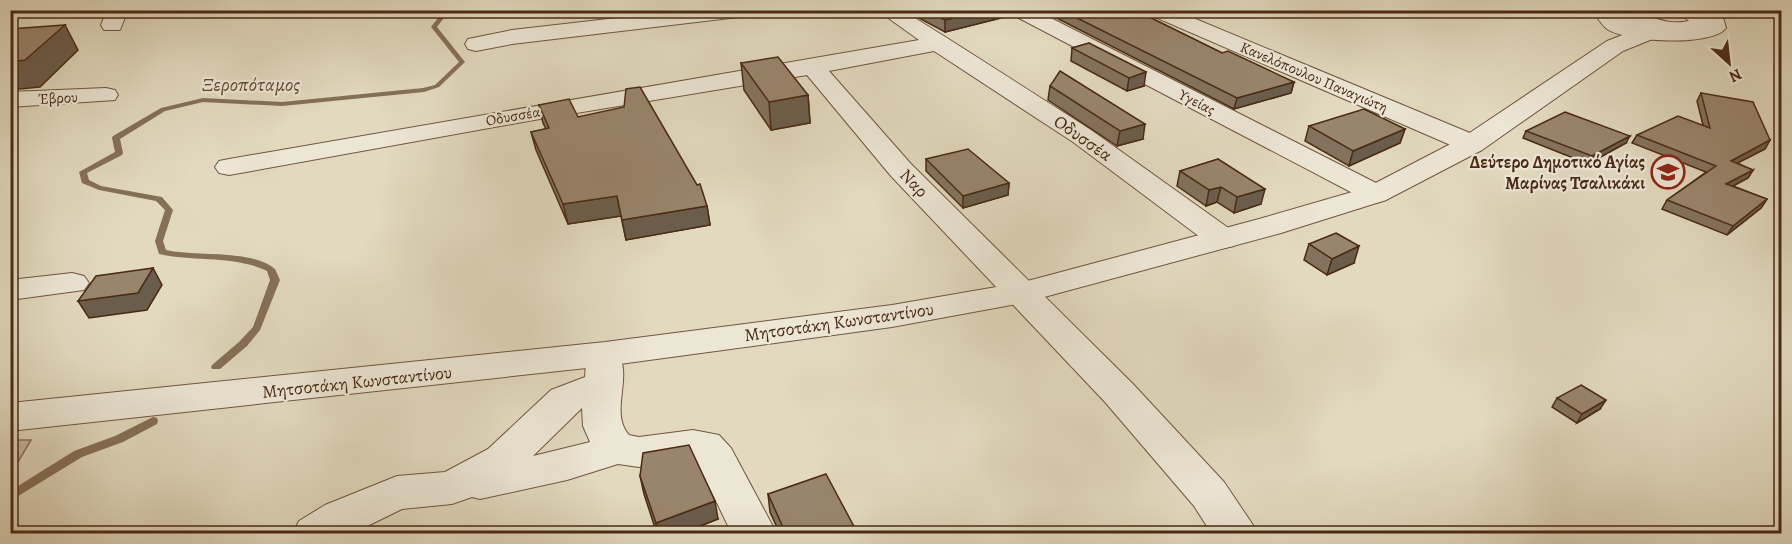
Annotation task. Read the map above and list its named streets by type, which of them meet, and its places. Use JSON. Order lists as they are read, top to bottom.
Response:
{
  "streets": {
    "street": [
      "Κανελόπουλου Παναγιώτη",
      "Έβρου",
      "Υγείας",
      "Οδυσσέα",
      "Ναρ",
      "Μητσοτάκη Κωνσταντίνου"
    ]
  },
  "crossings": [
    ["Κανελόπουλου Παναγιώτη", "Μητσοτάκη Κωνσταντίνου"],
    ["Υγείας", "Μητσοτάκη Κωνσταντίνου"],
    ["Οδυσσέα", "Ναρ"],
    ["Οδυσσέα", "Μητσοτάκη Κωνσταντίνου"],
    ["Ναρ", "Μητσοτάκη Κωνσταντίνου"]
  ],
  "water": ["Ξεροπόταμος"],
  "places": {
    "school or university": ["Δεύτερο Δημοτικό Αγίας Μαρίνας Τσαλικάκι"]
  },
  "north": "bottom right"
}
